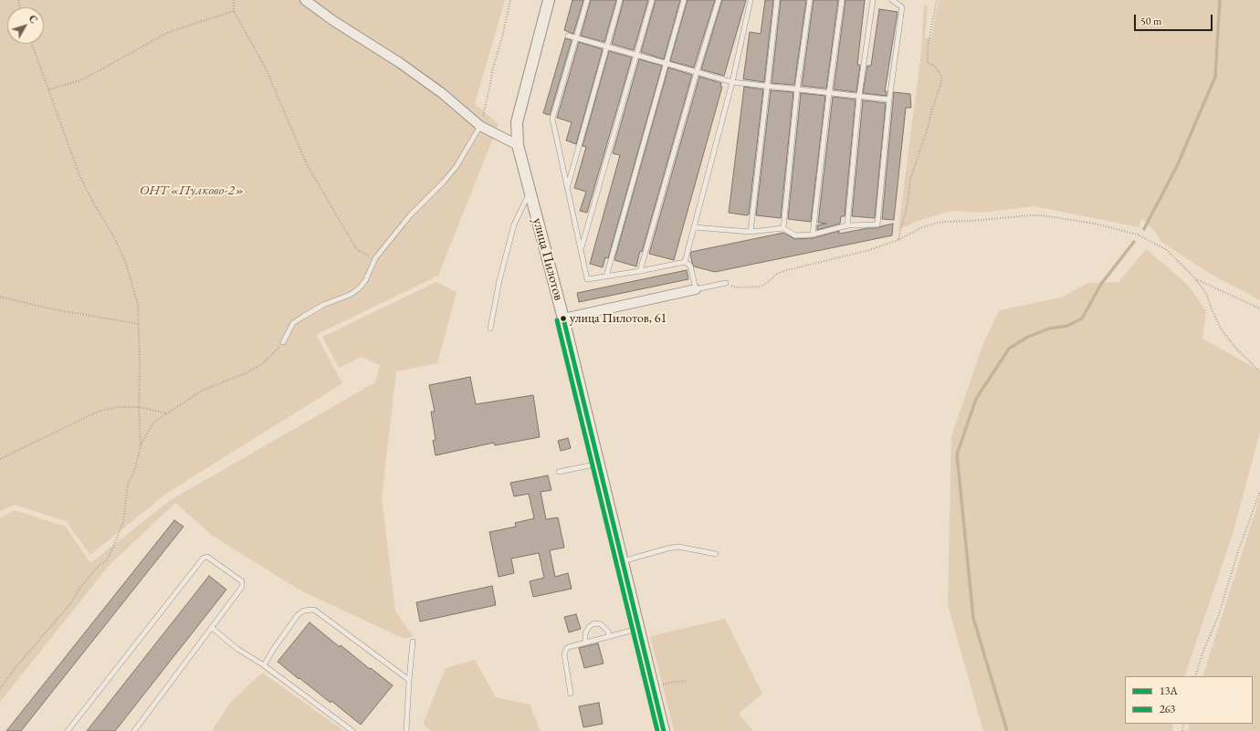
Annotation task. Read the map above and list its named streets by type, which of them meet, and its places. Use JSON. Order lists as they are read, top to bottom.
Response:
{
  "streets": {
    "street": ["улица Пилотов"]
  },
  "parks": ["ОНТ «Пулково-2»"],
  "places": ["улица Пилотов, 61"],
  "lines": ["transit line 13А", "transit line 263"],
  "legend": ["13А", "263"],
  "scale_bar": "50 m",
  "north": "top right"
}
